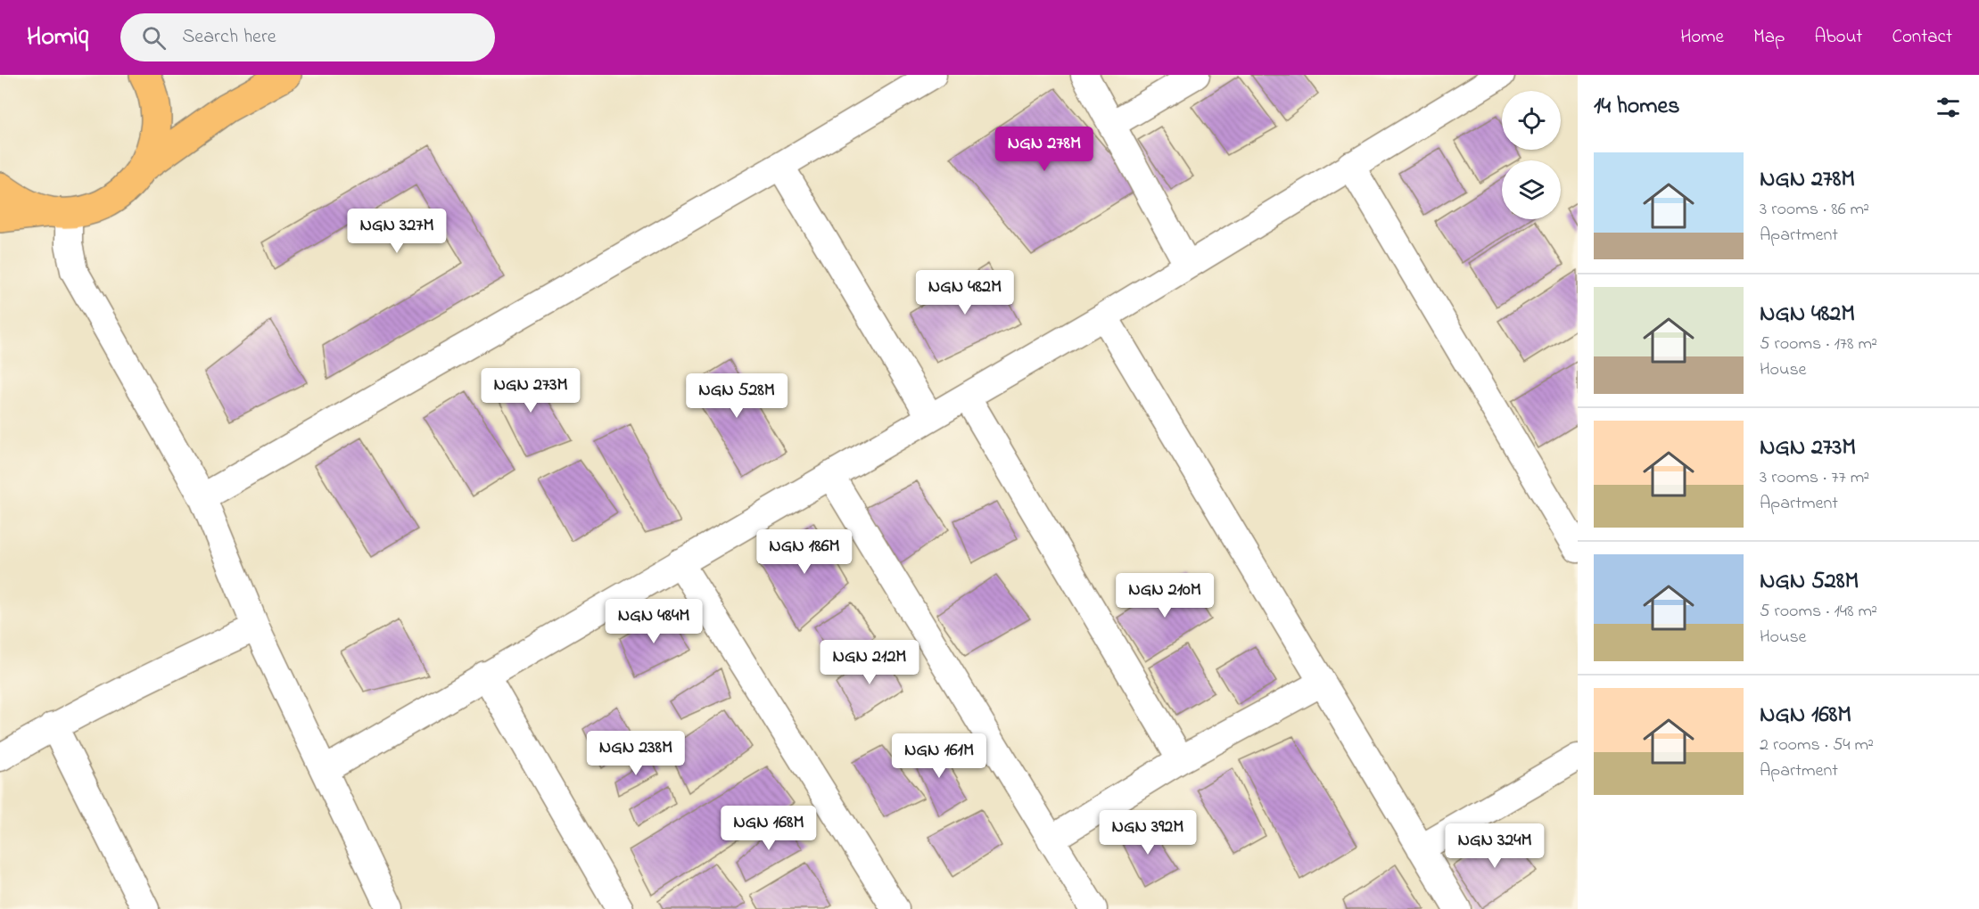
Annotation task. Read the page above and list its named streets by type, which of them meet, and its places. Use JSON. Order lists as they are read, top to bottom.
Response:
{
  "page": {
    "header": "Homiq",
    "search": "Search here",
    "nav": [
      "Home",
      "Map",
      "About",
      "Contact"
    ],
    "heading": "14 homes",
    "price": [
      "NGN 278M",
      "NGN 327M",
      "NGN 482M",
      "NGN 273M",
      "NGN 528M",
      "NGN 186M",
      "NGN 210M",
      "NGN 484M",
      "NGN 212M",
      "NGN 238M",
      "NGN 161M",
      "NGN 168M",
      "NGN 392M",
      "NGN 324M"
    ],
    "list": [
      {
        "name": "NGN 278M",
        "note": "3 rooms · 86 m² · Apartment"
      },
      {
        "name": "NGN 482M",
        "note": "5 rooms · 178 m² · House"
      },
      {
        "name": "NGN 273M",
        "note": "3 rooms · 77 m² · Apartment"
      },
      {
        "name": "NGN 528M",
        "note": "5 rooms · 148 m² · House"
      },
      {
        "name": "NGN 168M",
        "note": "2 rooms · 54 m² · Apartment"
      }
    ]
  }
}
